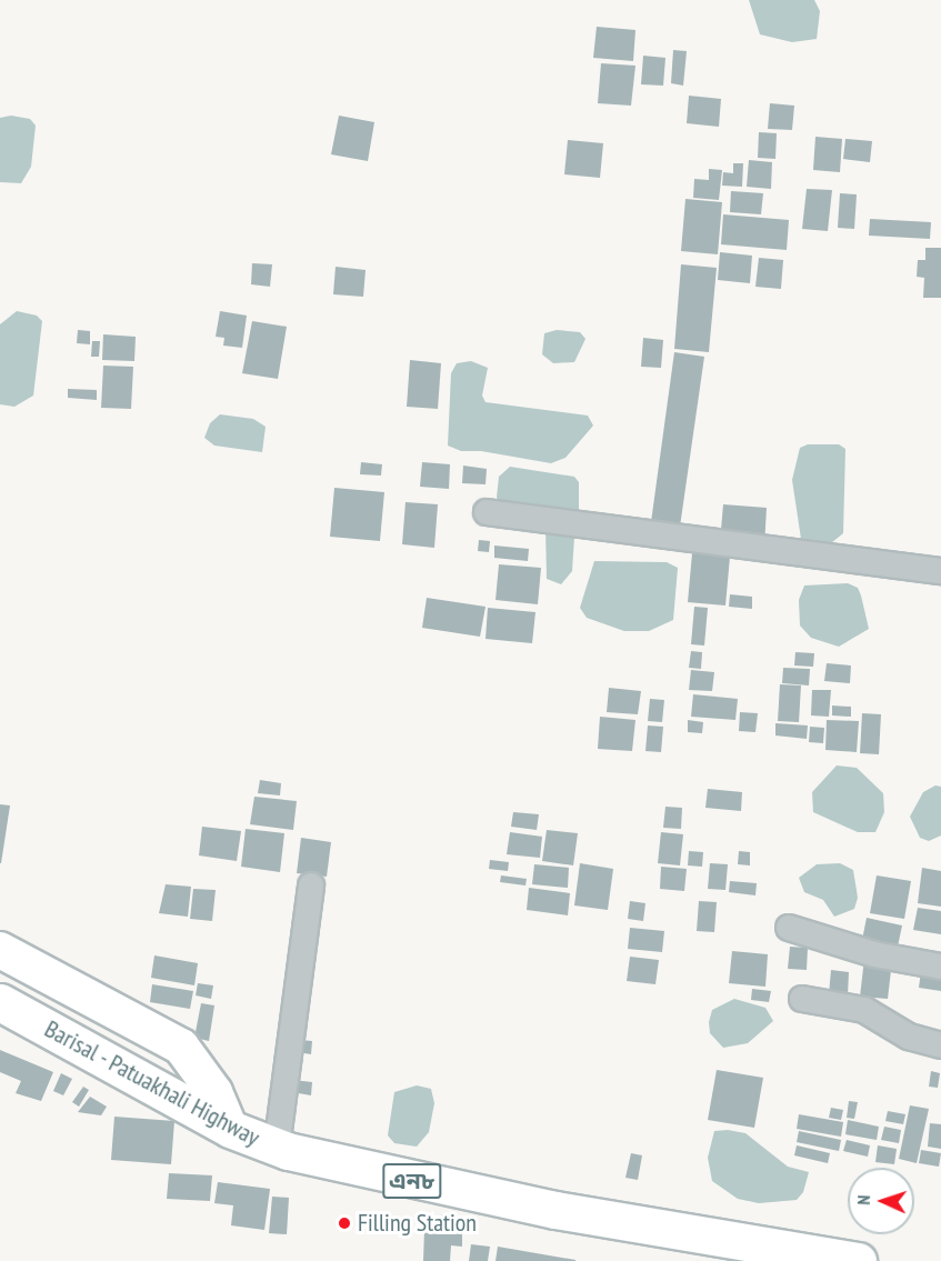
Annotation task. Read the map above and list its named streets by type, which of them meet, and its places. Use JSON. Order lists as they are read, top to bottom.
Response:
{
  "streets": {
    "highway": ["Barisal - Patuakhali Highway", "এন৮"]
  },
  "places": ["Filling Station"],
  "north": "left"
}
